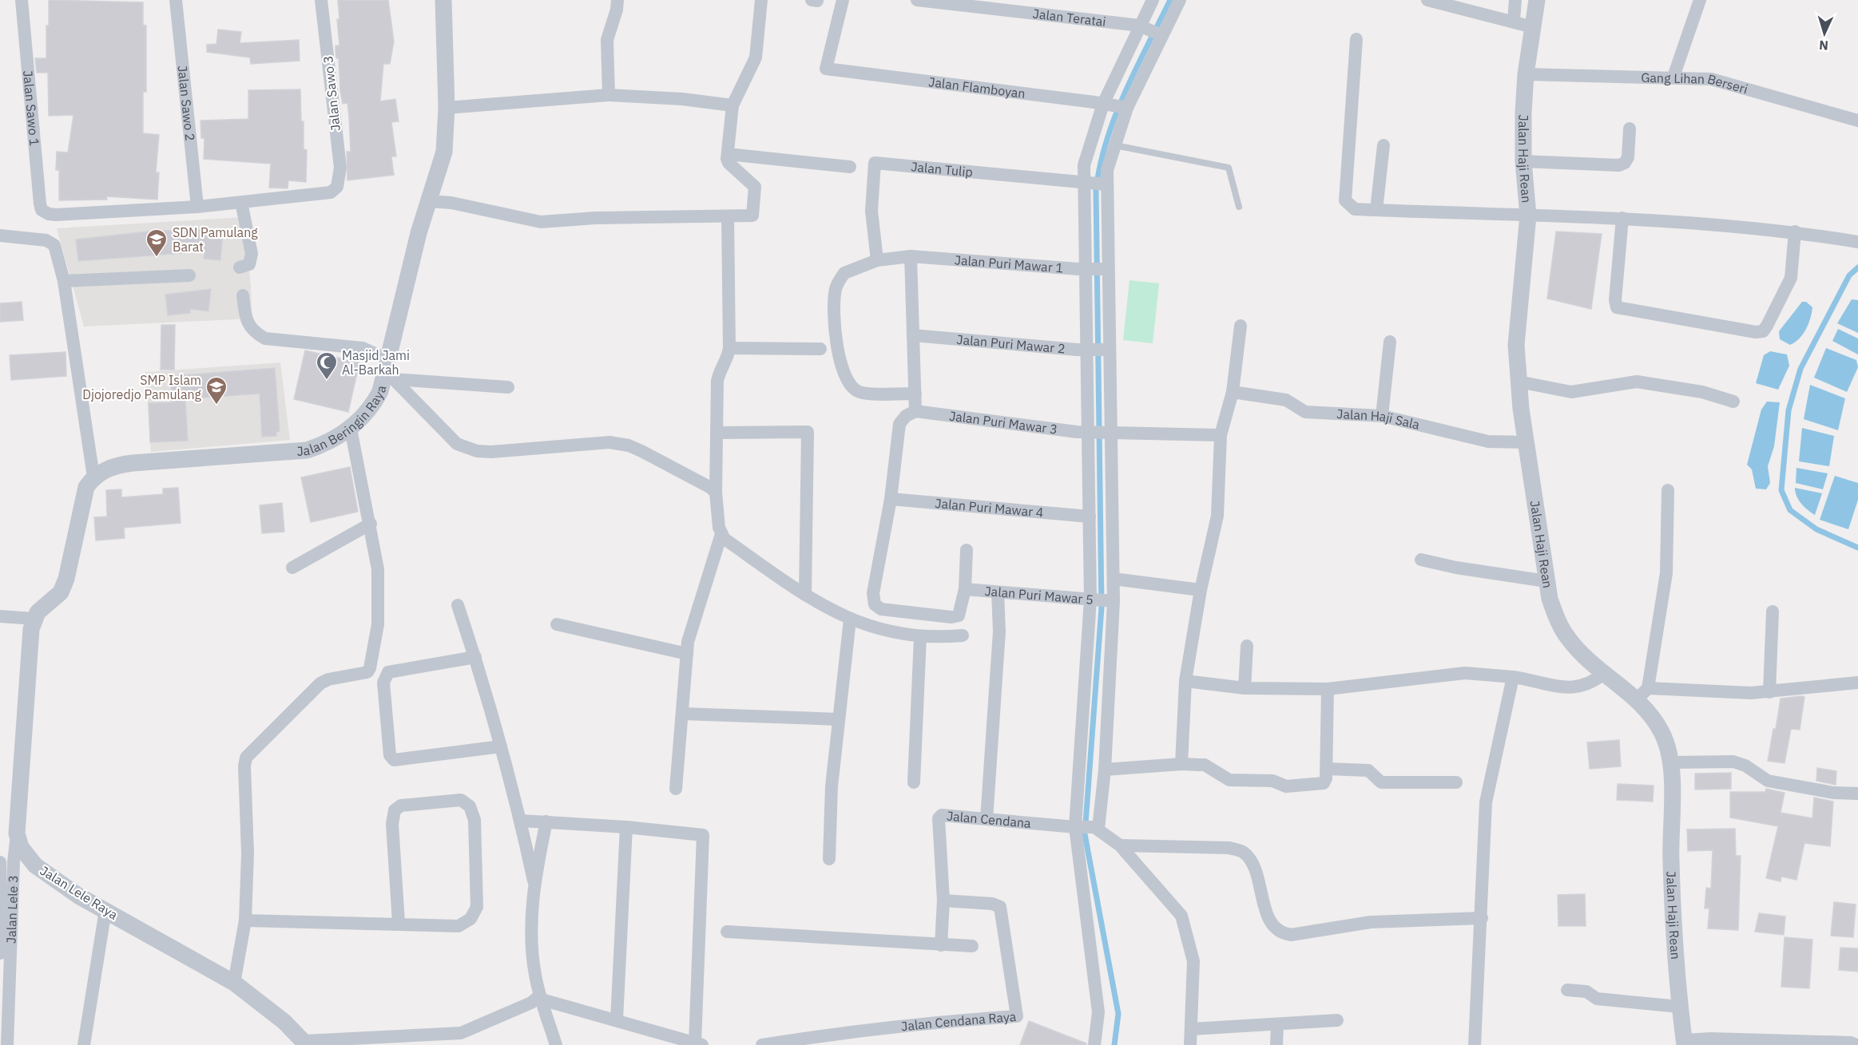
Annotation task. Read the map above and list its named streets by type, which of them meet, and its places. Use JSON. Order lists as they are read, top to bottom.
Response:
{
  "streets": {
    "street": [
      "Jalan Teratai",
      "Gang Lihan Berseri",
      "Jalan Flamboyan",
      "Jalan Sawo 3",
      "Jalan Sawo 2",
      "Jalan Sawo 1",
      "Jalan Haji Rean",
      "Jalan Tulip",
      "Jalan Puri Mawar 1",
      "Jalan Puri Mawar 2",
      "Jalan Beringin Raya",
      "Jalan Haji Sala",
      "Jalan Puri Mawar 3",
      "Jalan Puri Mawar 4",
      "Jalan Puri Mawar 5",
      "Jalan Cendana",
      "Jalan Lele Raya",
      "Jalan Lele 3",
      "Jalan Cendana Raya"
    ]
  },
  "crossings": [
    ["Gang Lihan Berseri", "Jalan Haji Rean"],
    ["Jalan Sawo 2", "Jalan Sawo 1"],
    ["Jalan Haji Rean", "Jalan Haji Sala"],
    ["Jalan Tulip", "Jalan Puri Mawar 1"],
    ["Jalan Cendana", "Jalan Cendana Raya"],
    ["Jalan Lele Raya", "Jalan Lele 3"]
  ],
  "places": {
    "school or university": ["SDN Pamulang Barat", "SMP Islam Djojoredjo Pamulang"],
    "mosque": ["Masjid Jami Al-Barkah"]
  },
  "north": "bottom"
}
